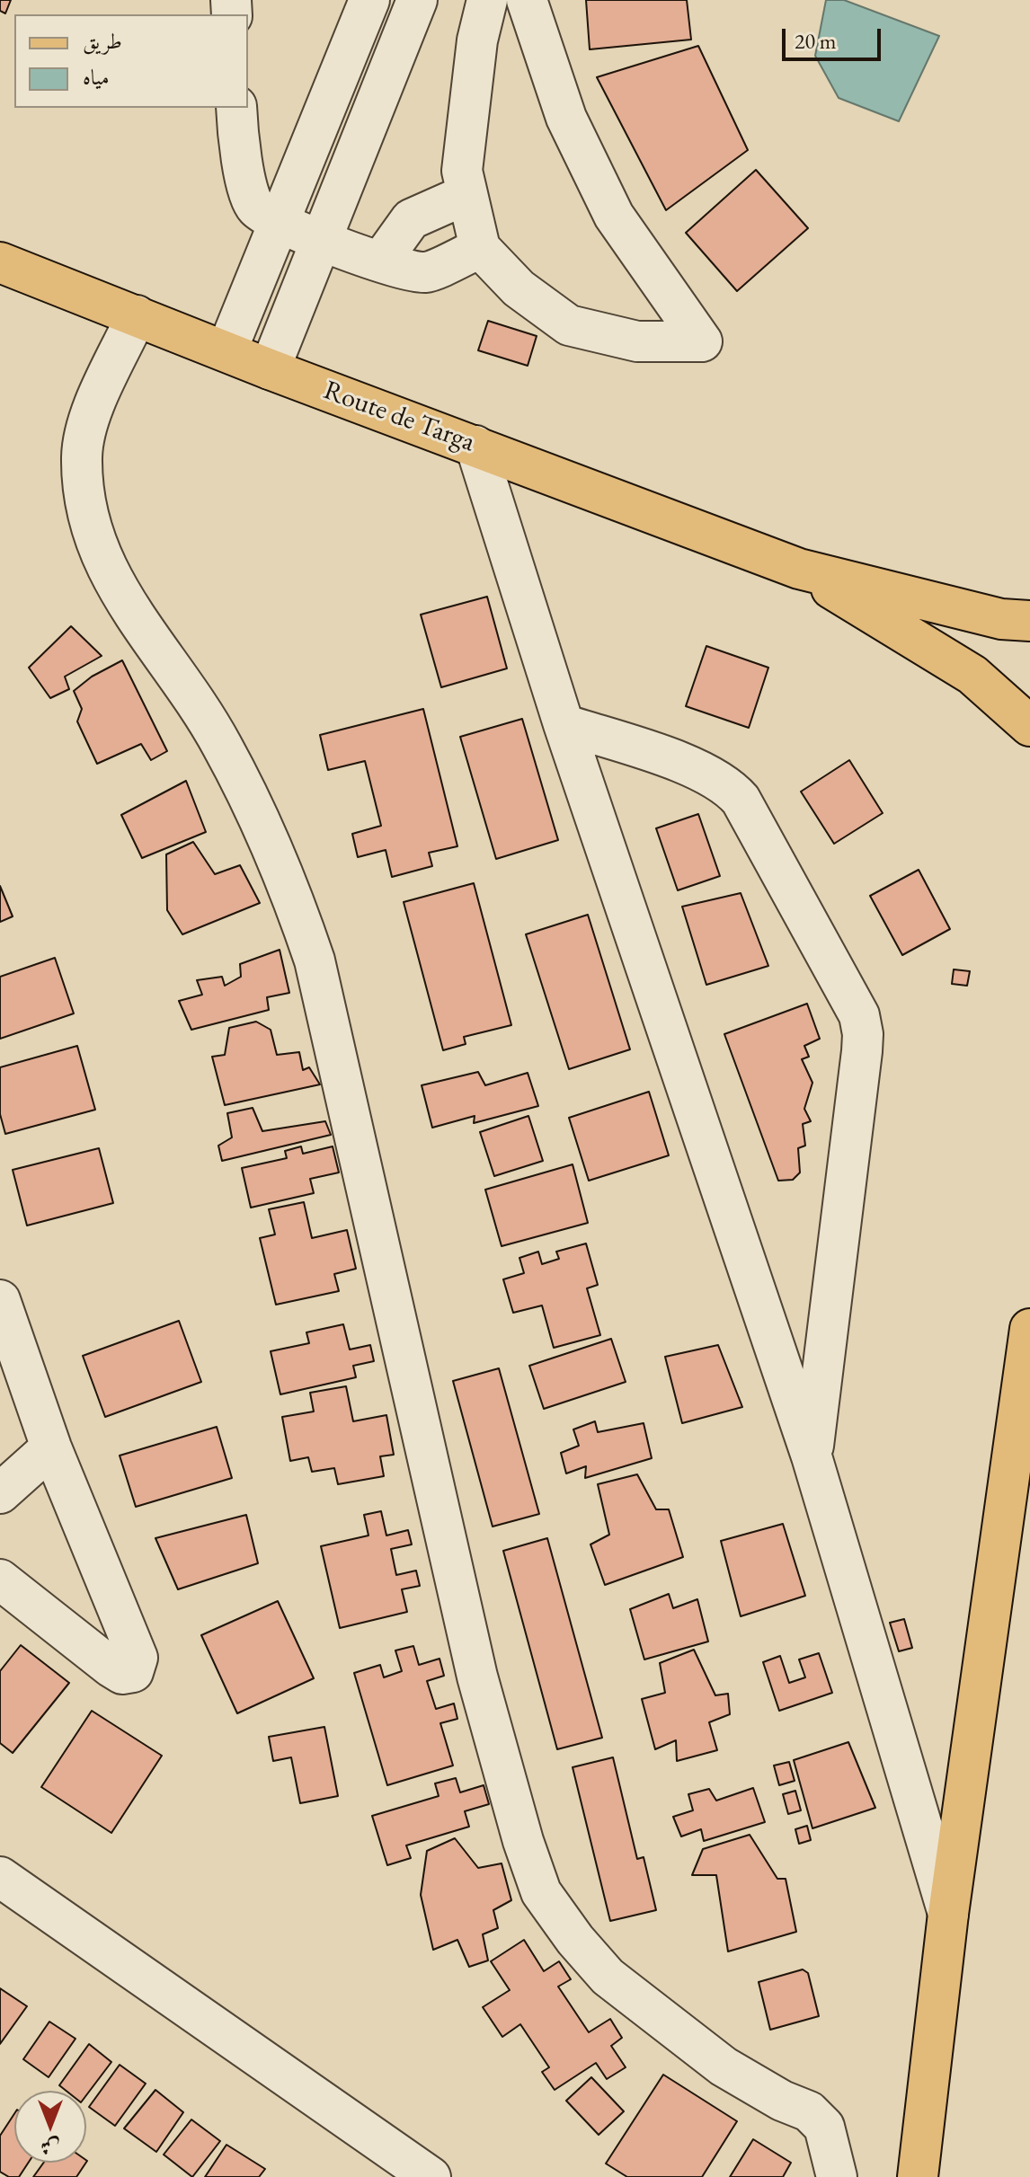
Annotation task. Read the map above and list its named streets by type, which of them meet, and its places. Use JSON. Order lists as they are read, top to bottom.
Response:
{
  "streets": {
    "main road": ["Route de Targa"]
  },
  "legend": ["طريق", "مياه"],
  "scale_bar": "20 m",
  "north": "bottom"
}
